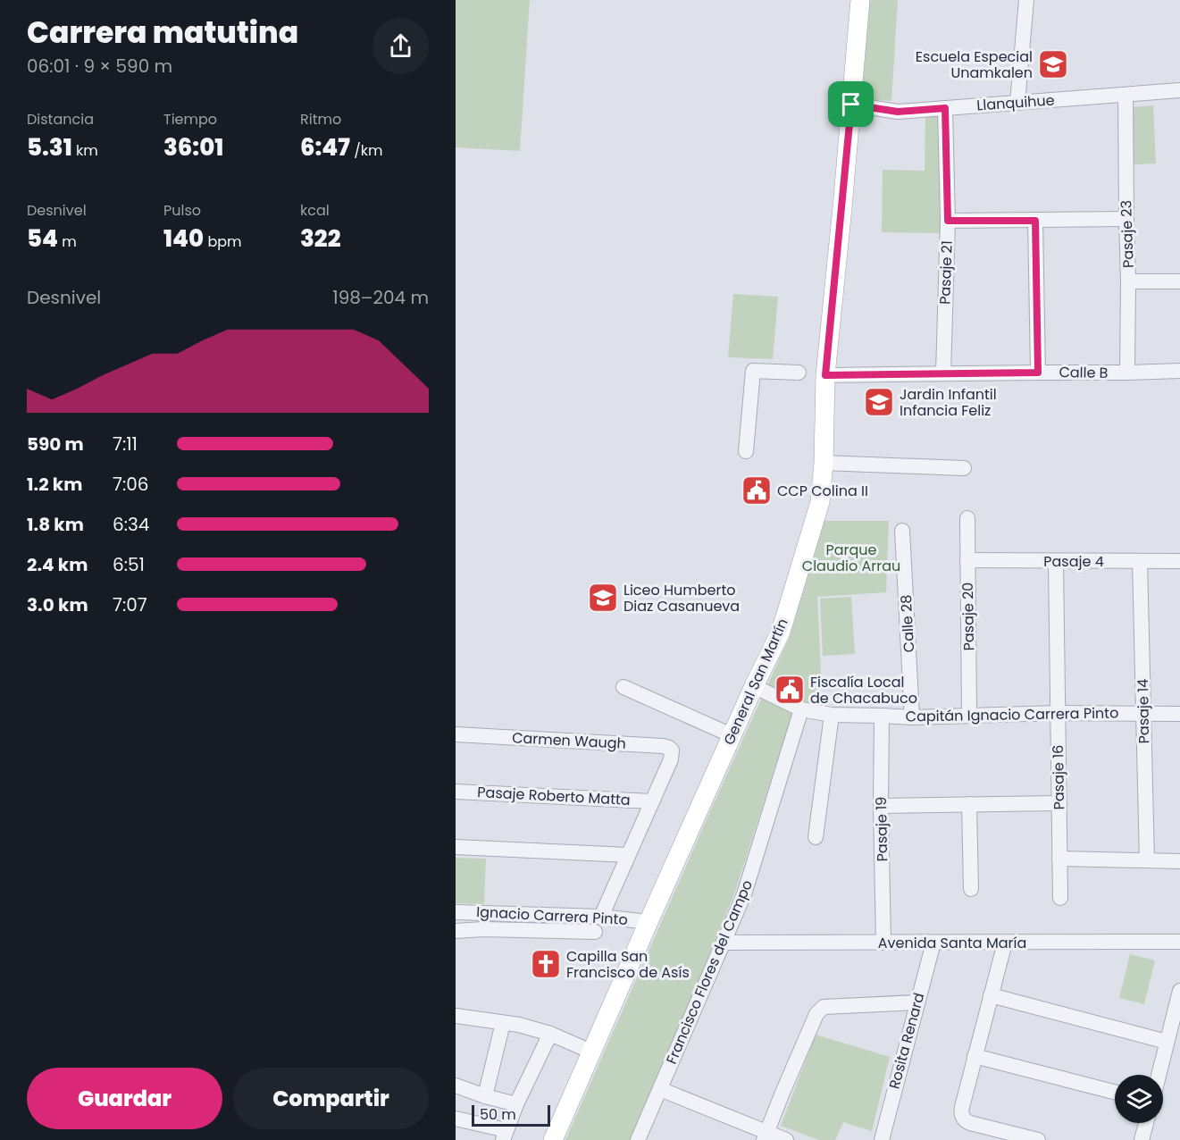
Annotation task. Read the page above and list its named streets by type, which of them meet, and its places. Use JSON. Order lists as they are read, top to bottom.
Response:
{
  "streets": {
    "main road": ["General San Martín"],
    "street": [
      "Llanquihue",
      "Pasaje 23",
      "Pasaje 21",
      "Calle B",
      "Pasaje 4",
      "Pasaje 20",
      "Calle 28",
      "Pasaje 14",
      "Capitán Ignacio Carrera Pinto",
      "Carmen Waugh",
      "Pasaje 16",
      "Pasaje Roberto Matta",
      "Pasaje 19",
      "Ignacio Carrera Pinto",
      "Avenida Santa María",
      "Francisco Flores del Campo",
      "Rosita Renard"
    ]
  },
  "crossings": [
    ["Llanquihue", "Pasaje 23"],
    ["Llanquihue", "Pasaje 21"],
    ["Llanquihue", "General San Martín"],
    ["Pasaje 23", "Calle B"],
    ["Pasaje 21", "Calle B"],
    ["Calle B", "General San Martín"],
    ["Pasaje 4", "Pasaje 20"],
    ["Pasaje 4", "Pasaje 14"],
    ["Pasaje 4", "Pasaje 16"],
    ["Pasaje 20", "Capitán Ignacio Carrera Pinto"],
    ["Calle 28", "Capitán Ignacio Carrera Pinto"],
    ["General San Martín", "Capitán Ignacio Carrera Pinto"],
    ["General San Martín", "Ignacio Carrera Pinto"],
    ["Pasaje 14", "Capitán Ignacio Carrera Pinto"],
    ["Capitán Ignacio Carrera Pinto", "Pasaje 16"],
    ["Capitán Ignacio Carrera Pinto", "Pasaje 19"],
    ["Capitán Ignacio Carrera Pinto", "Francisco Flores del Campo"],
    ["Carmen Waugh", "Pasaje Roberto Matta"],
    ["Pasaje 19", "Avenida Santa María"],
    ["Avenida Santa María", "Francisco Flores del Campo"],
    ["Avenida Santa María", "Rosita Renard"]
  ],
  "parks": ["Parque Claudio Arrau"],
  "places": {
    "school or university": ["Escuela Especial Unamkalen", "Jardin Infantil Infancia Feliz", "Liceo Humberto Diaz Casanueva"],
    "public building": ["CCP Colina II", "Fiscalía Local de Chacabuco"],
    "church": ["Capilla San Francisco de Asís"]
  },
  "scale_bar": "50 m",
  "page": {
    "heading": ["Carrera matutina", "06:01 · 9 × 590 m"],
    "stats": [
      ["Distancia", "5.31 km"],
      ["Tiempo", "36:01"],
      ["Ritmo", "6:47 /km"],
      ["Desnivel", "54 m"],
      ["Pulso", "140 bpm"],
      ["kcal", "322"]
    ],
    "chart": ["Desnivel", "198–204 m"],
    "list": [
      {
        "name": "590 m",
        "note": "7:11"
      },
      {
        "name": "1.2 km",
        "note": "7:06"
      },
      {
        "name": "1.8 km",
        "note": "6:34"
      },
      {
        "name": "2.4 km",
        "note": "6:51"
      },
      {
        "name": "3.0 km",
        "note": "7:07"
      }
    ],
    "buttons": ["Guardar", "Compartir"],
    "scale": "50 m"
  }
}
